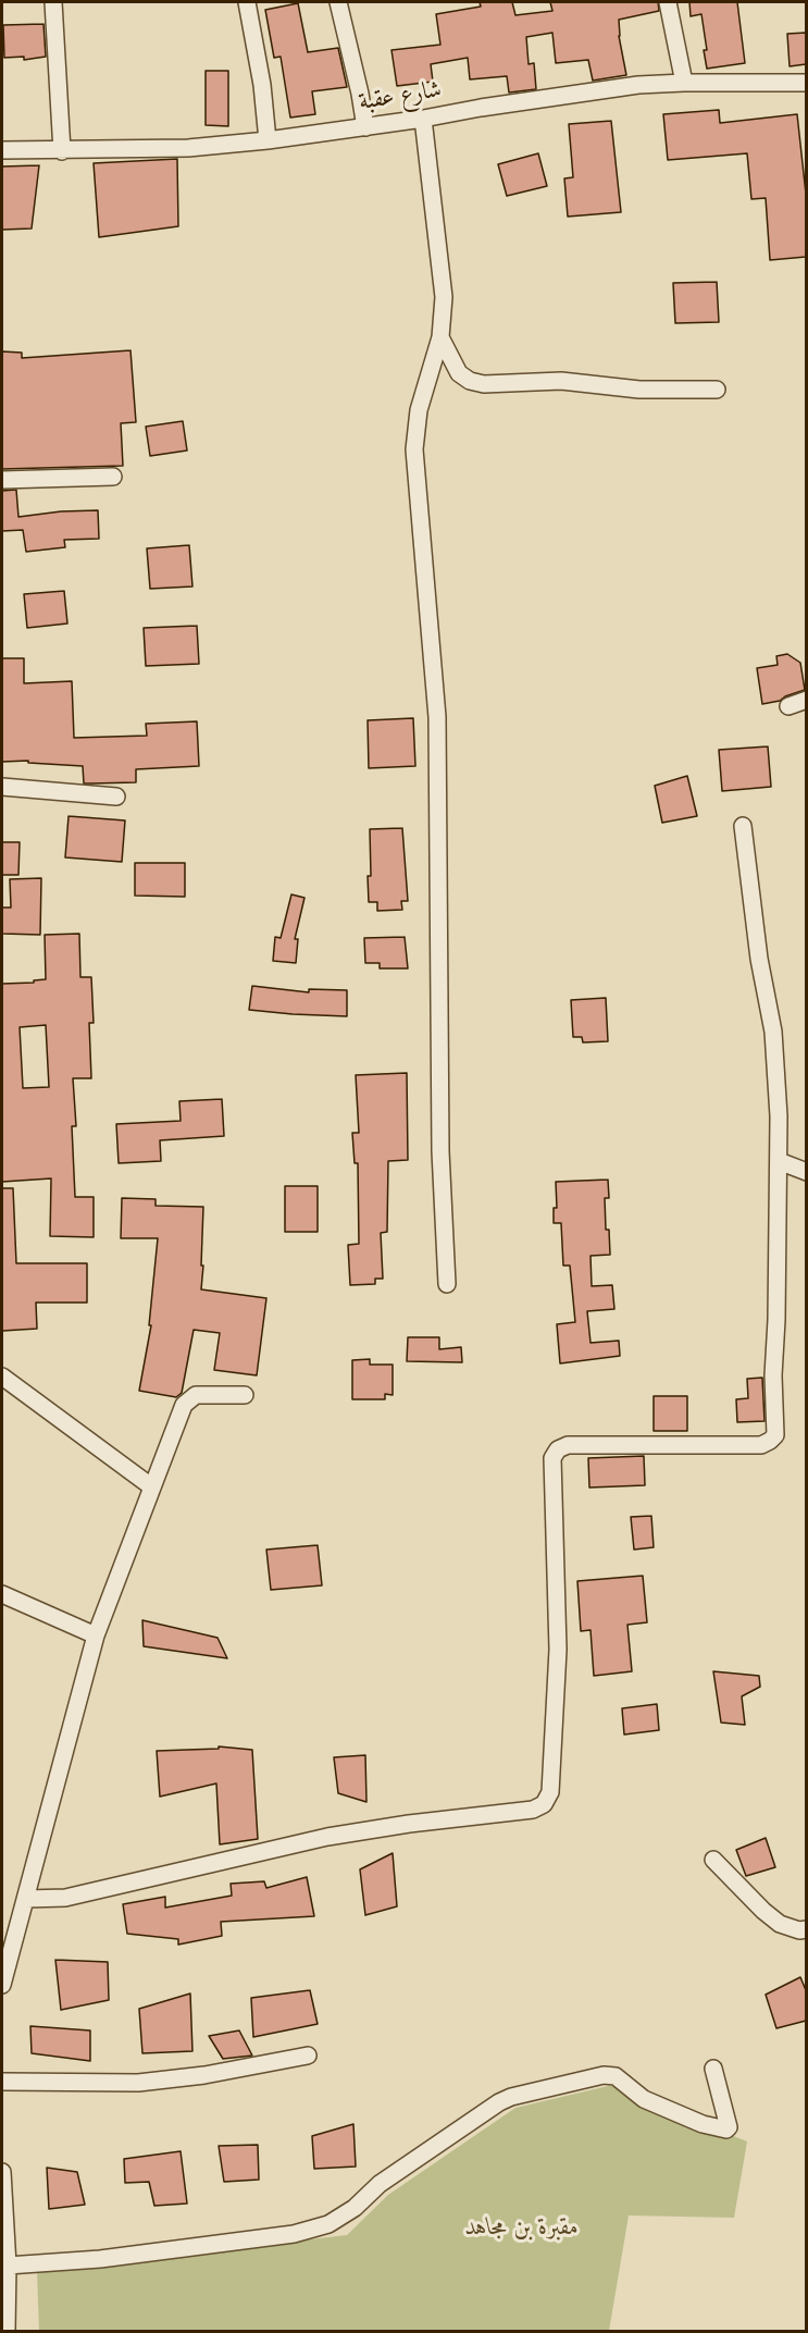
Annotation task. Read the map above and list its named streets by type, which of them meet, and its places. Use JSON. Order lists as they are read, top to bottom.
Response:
{
  "streets": {
    "street": ["شارع عقبة"]
  },
  "parks": ["مقبرة بن مجاهد"]
}
